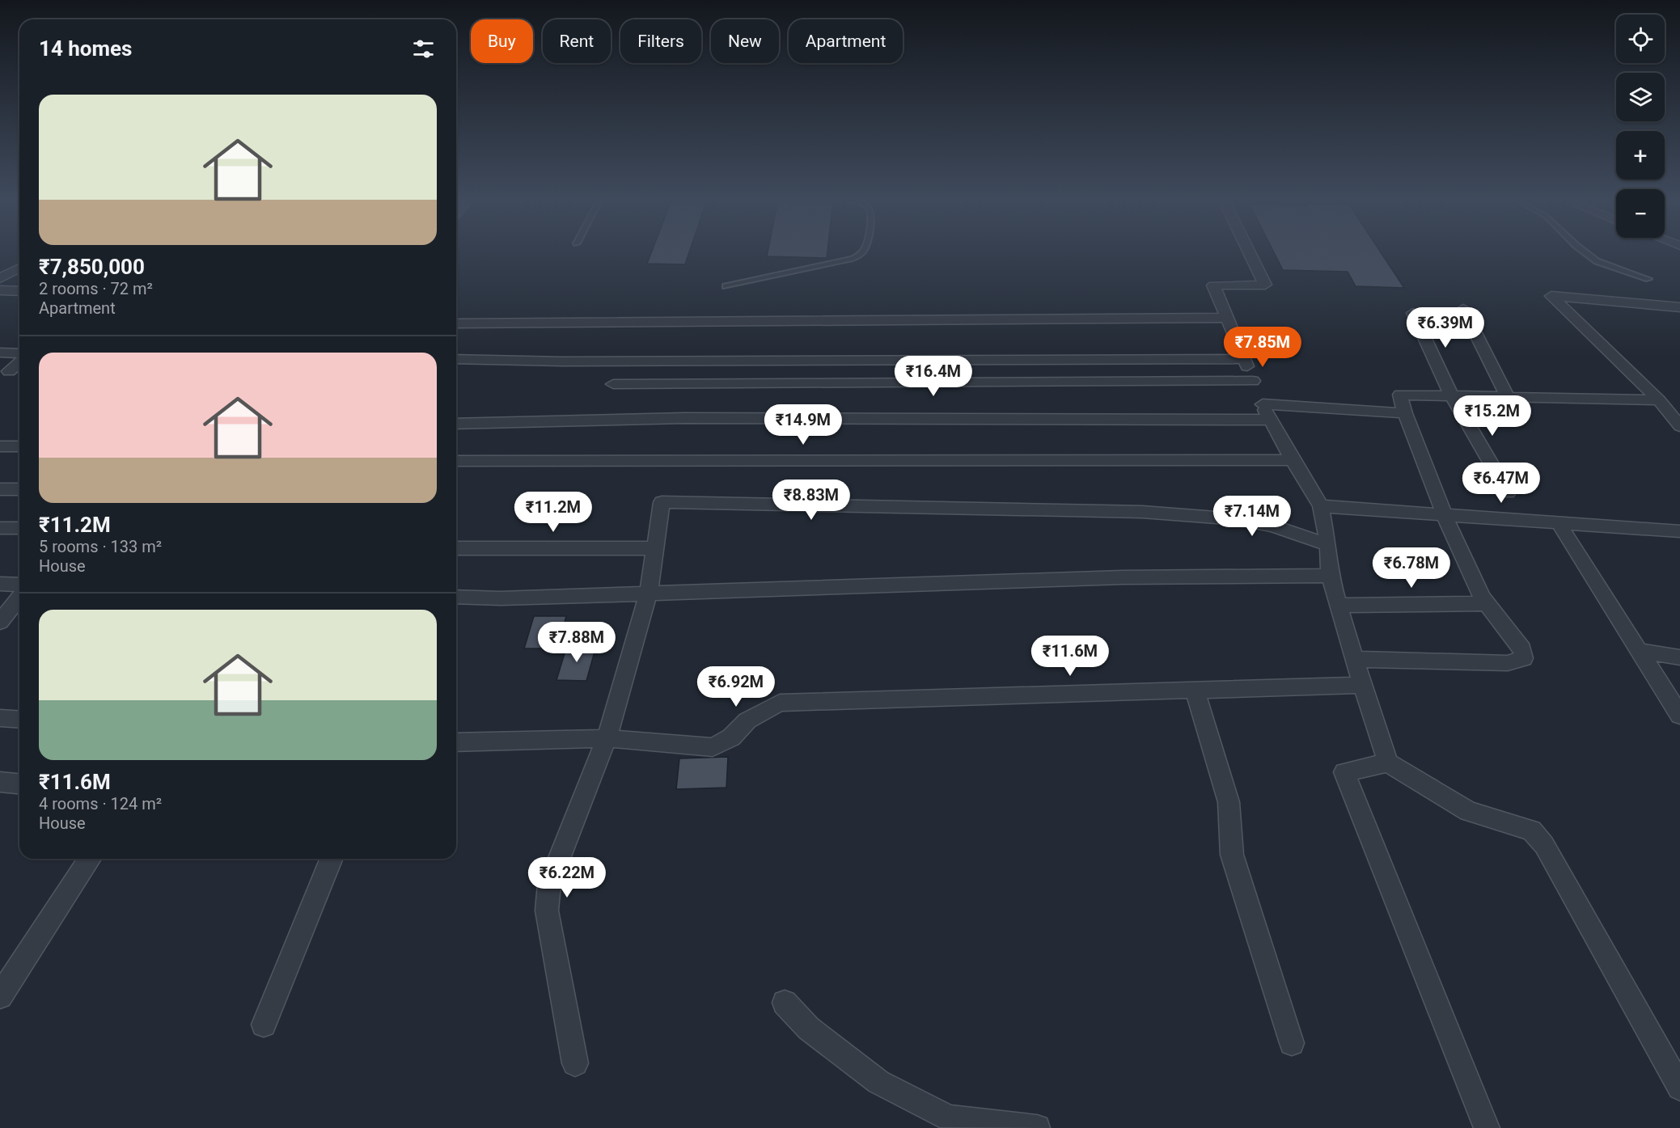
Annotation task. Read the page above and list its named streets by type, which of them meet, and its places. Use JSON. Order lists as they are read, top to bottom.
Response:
{
  "page": {
    "map_buttons": ["+", "−"],
    "chip": [
      "Buy",
      "Rent",
      "Filters",
      "New",
      "Apartment"
    ],
    "heading": "14 homes",
    "list": [
      {
        "name": "₹7,850,000",
        "note": "2 rooms · 72 m² · Apartment"
      },
      {
        "name": "₹11.2M",
        "note": "5 rooms · 133 m² · House"
      },
      {
        "name": "₹11.6M",
        "note": "4 rooms · 124 m² · House"
      }
    ],
    "price": [
      "₹6.39M",
      "₹7.85M",
      "₹16.4M",
      "₹15.2M",
      "₹14.9M",
      "₹6.47M",
      "₹8.83M",
      "₹11.2M",
      "₹7.14M",
      "₹6.78M",
      "₹7.88M",
      "₹11.6M",
      "₹6.92M",
      "₹6.22M"
    ]
  }
}
